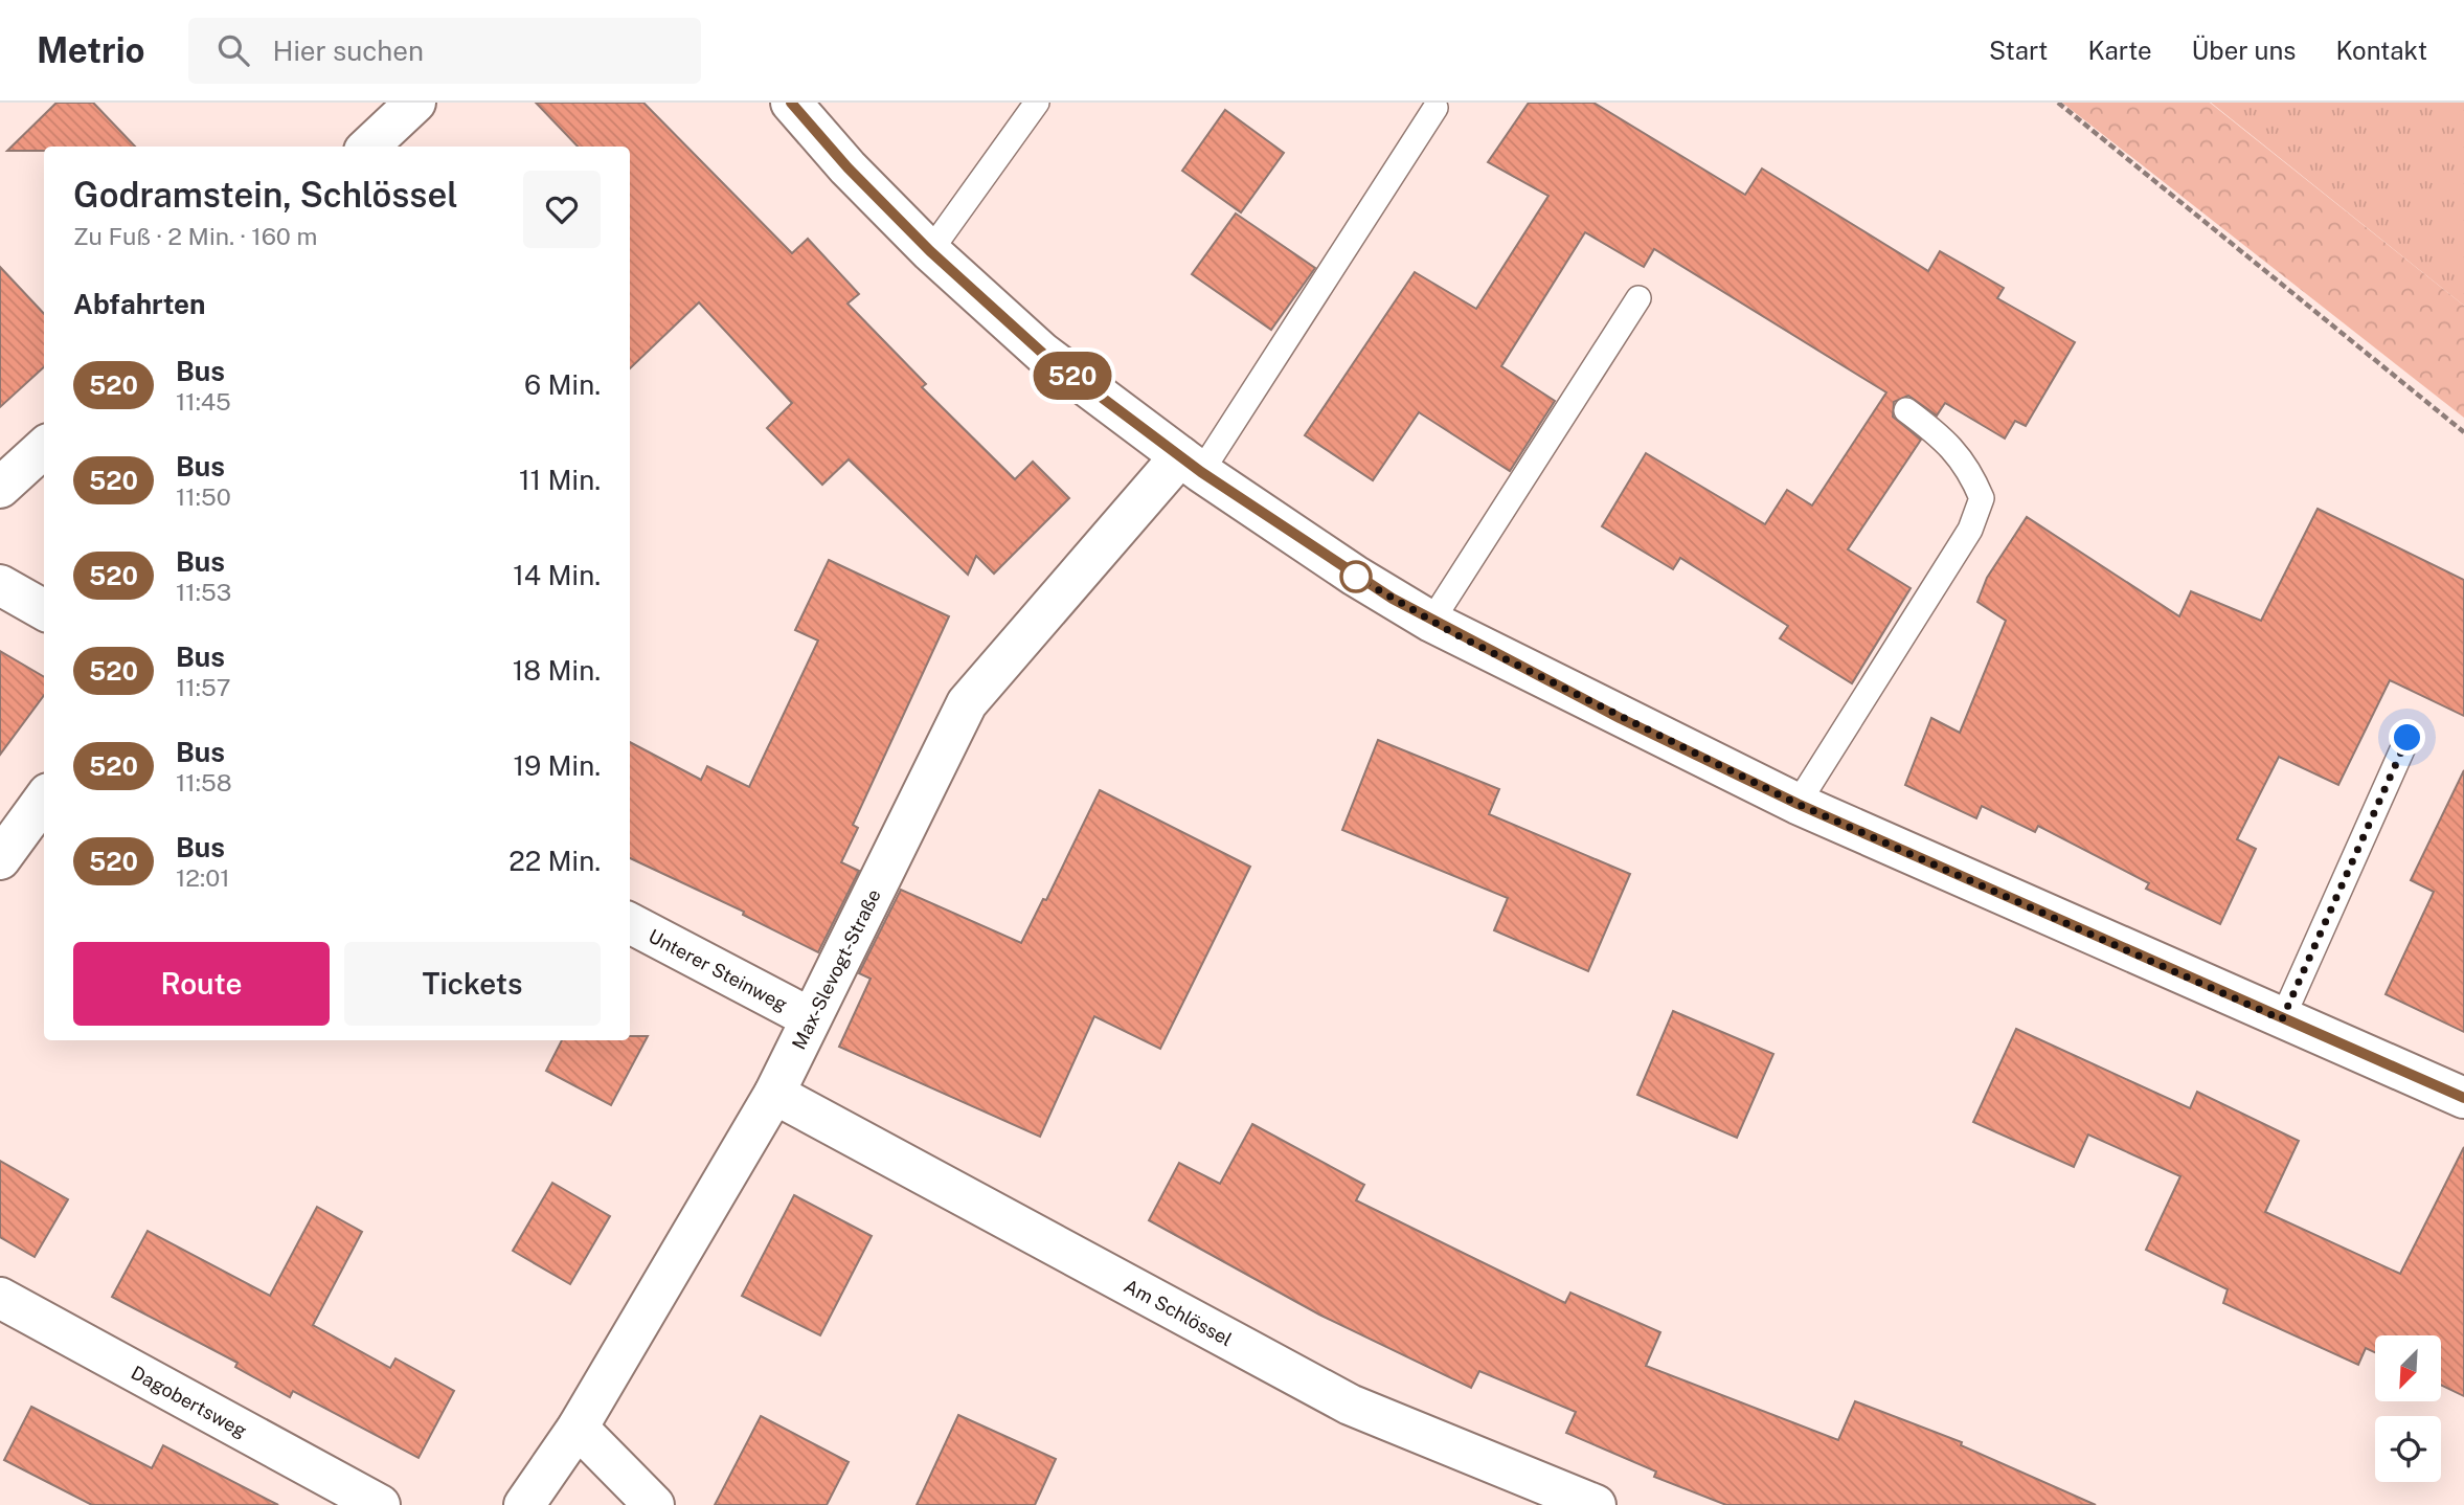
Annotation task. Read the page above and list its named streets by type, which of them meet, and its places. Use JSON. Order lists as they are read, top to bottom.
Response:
{
  "streets": {
    "street": [
      "Max-Slevogt-Straße",
      "Unterer Steinweg",
      "Am Schlössel",
      "Dagobertsweg"
    ]
  },
  "crossings": [
    ["Max-Slevogt-Straße", "Unterer Steinweg"],
    ["Max-Slevogt-Straße", "Am Schlössel"]
  ],
  "lines": ["bus line 520"],
  "north": "bottom left",
  "page": {
    "header": "Metrio",
    "search": "Hier suchen",
    "nav": [
      "Start",
      "Karte",
      "Über uns",
      "Kontakt"
    ],
    "on_map": "520",
    "heading": [
      ["Godramstein, Schlössel", "Zu Fuß · 2 Min. · 160 m"],
      "Abfahrten"
    ],
    "list": [
      {
        "mark": "520",
        "name": "Bus",
        "note": "11:45",
        "value": "6 Min."
      },
      {
        "mark": "520",
        "name": "Bus",
        "note": "11:50",
        "value": "11 Min."
      },
      {
        "mark": "520",
        "name": "Bus",
        "note": "11:53",
        "value": "14 Min."
      },
      {
        "mark": "520",
        "name": "Bus",
        "note": "11:57",
        "value": "18 Min."
      },
      {
        "mark": "520",
        "name": "Bus",
        "note": "11:58",
        "value": "19 Min."
      },
      {
        "mark": "520",
        "name": "Bus",
        "note": "12:01",
        "value": "22 Min."
      }
    ],
    "buttons": ["Route", "Tickets"]
  }
}
